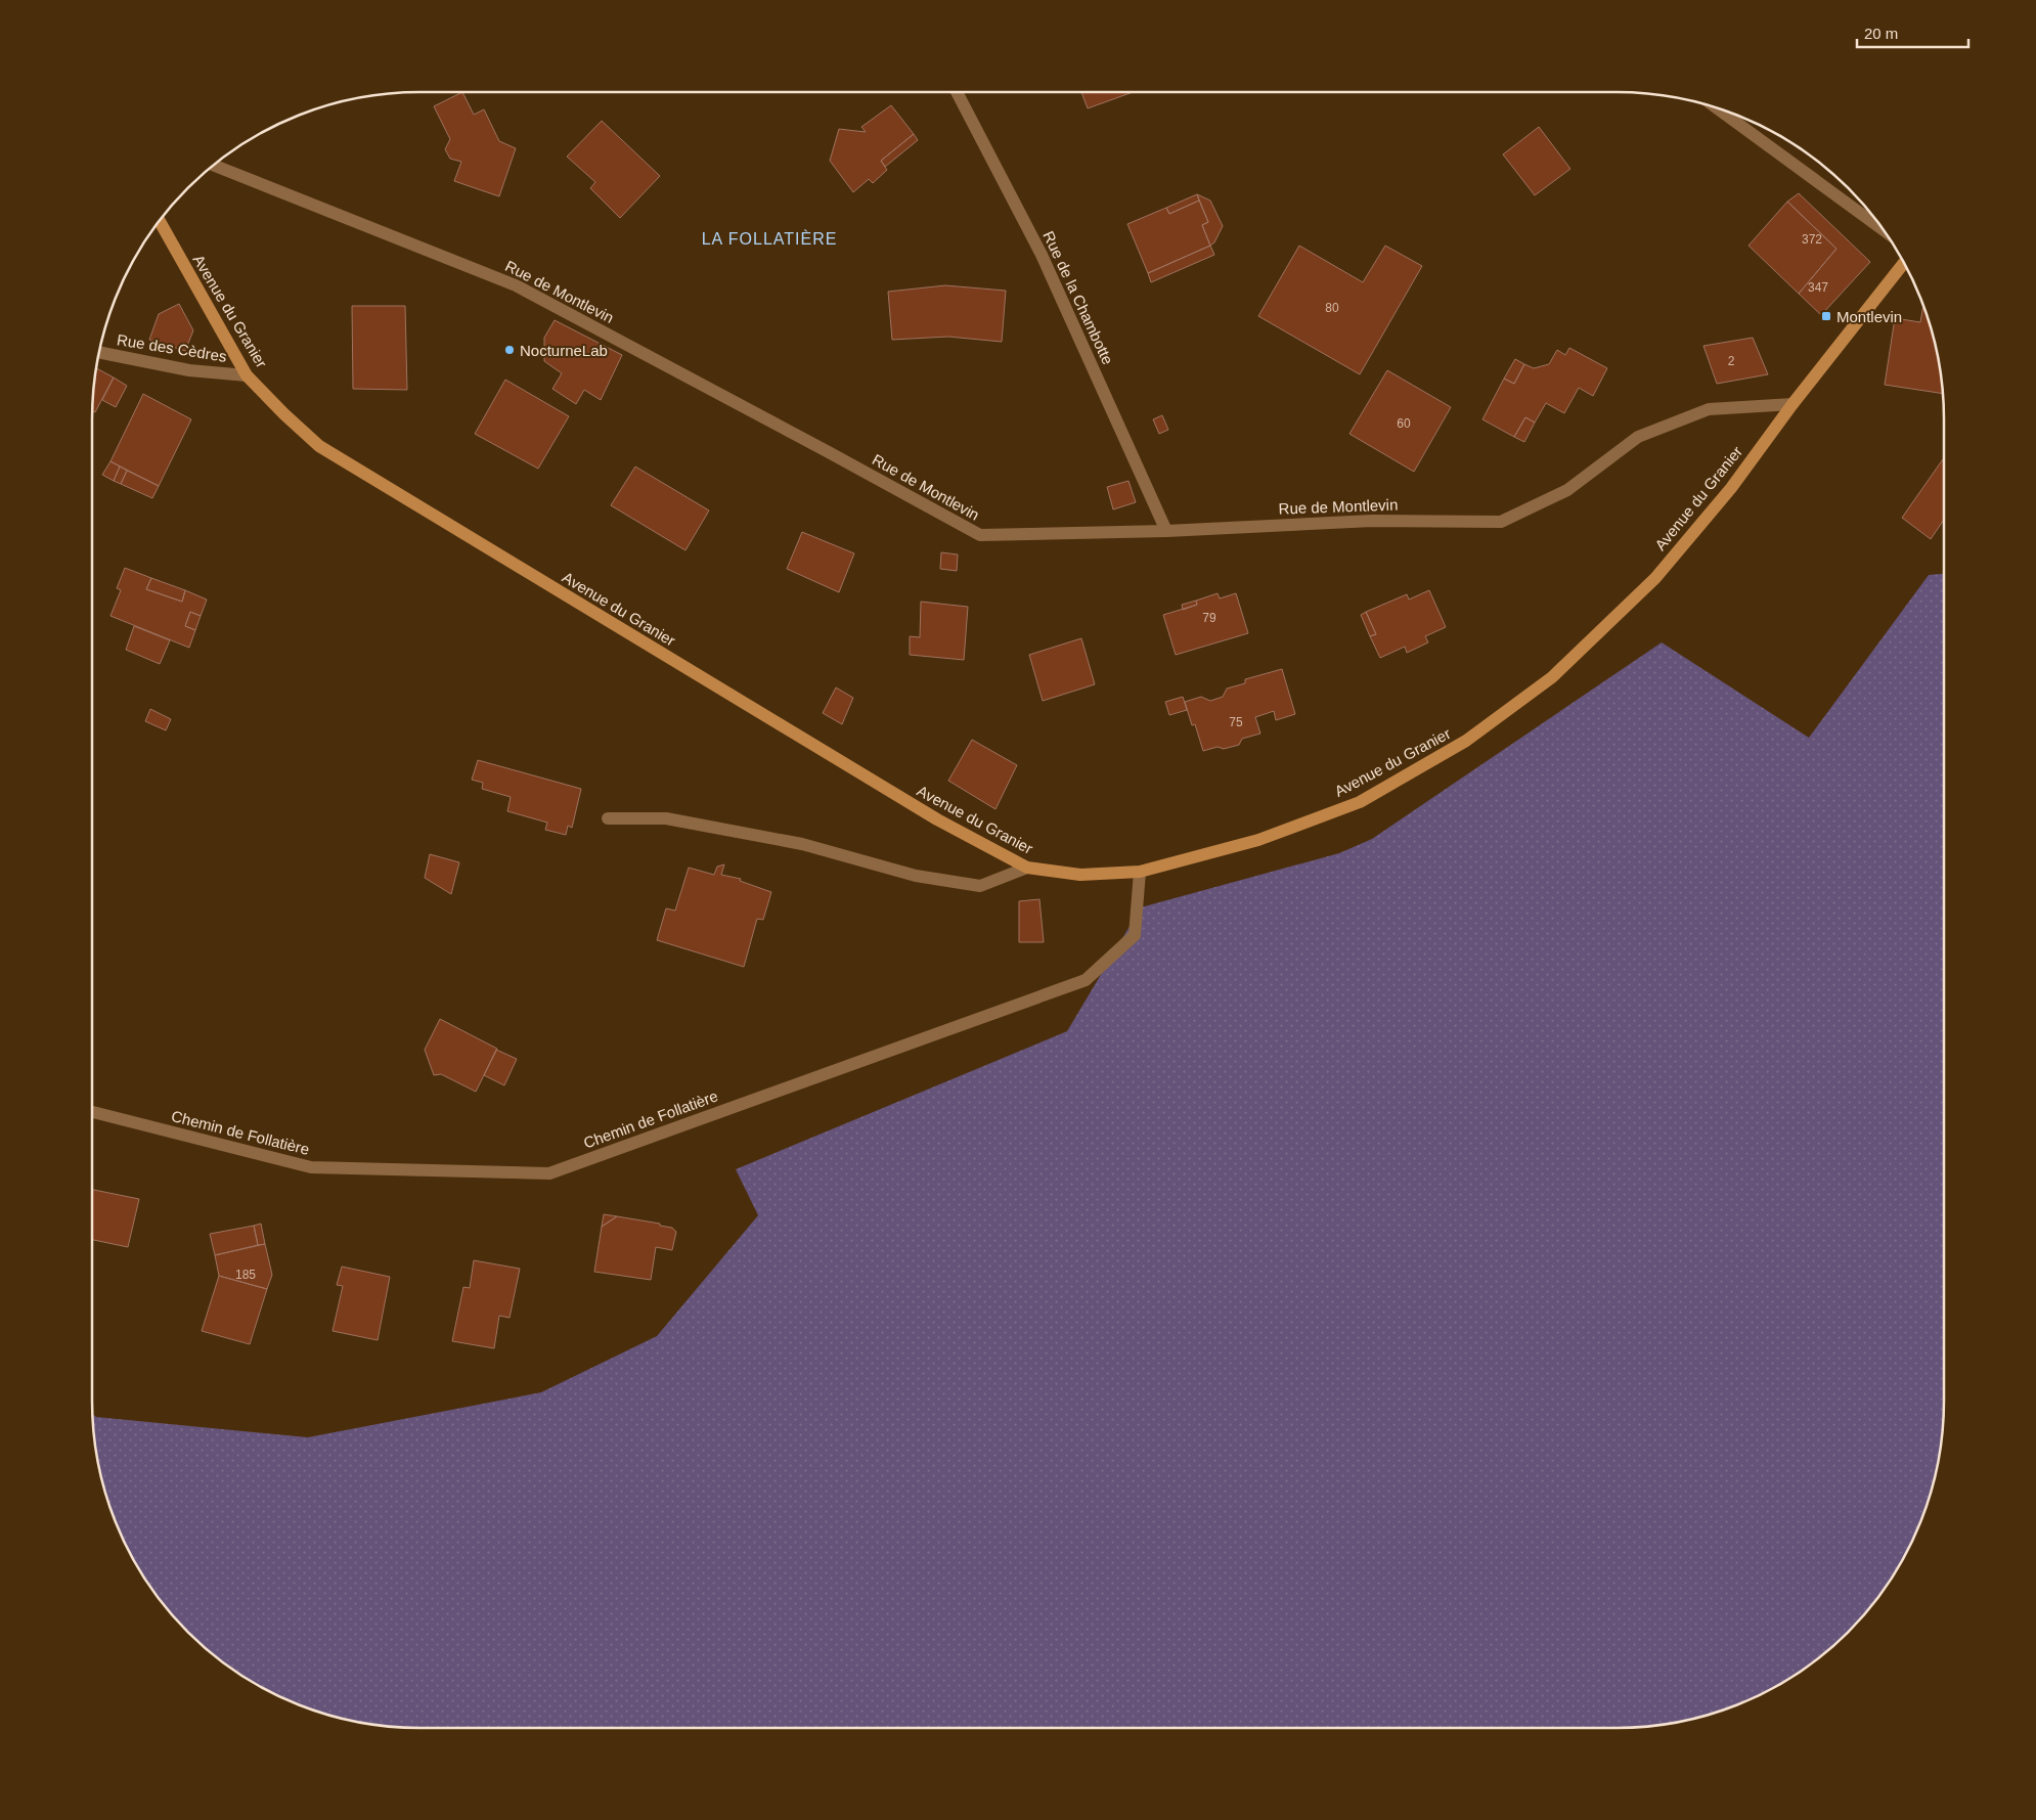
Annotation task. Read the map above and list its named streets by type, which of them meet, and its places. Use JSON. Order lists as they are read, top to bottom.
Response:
{
  "streets": {
    "main road": ["Avenue du Granier"],
    "street": [
      "Rue de Montlevin",
      "Rue de la Chambotte",
      "Rue des Cèdres",
      "Chemin de Follatière"
    ]
  },
  "crossings": [
    ["Rue de Montlevin", "Rue de la Chambotte"],
    ["Rue de Montlevin", "Avenue du Granier"],
    ["Avenue du Granier", "Rue des Cèdres"],
    ["Avenue du Granier", "Chemin de Follatière"]
  ],
  "districts": ["LA FOLLATIÈRE"],
  "places": {
    "transit": ["Montlevin"],
    "other": ["NocturneLab"]
  },
  "house_numbers": [
    "372",
    "347",
    "80",
    "2",
    "60",
    "79",
    "75",
    "185"
  ],
  "scale_bar": "20 m"
}
